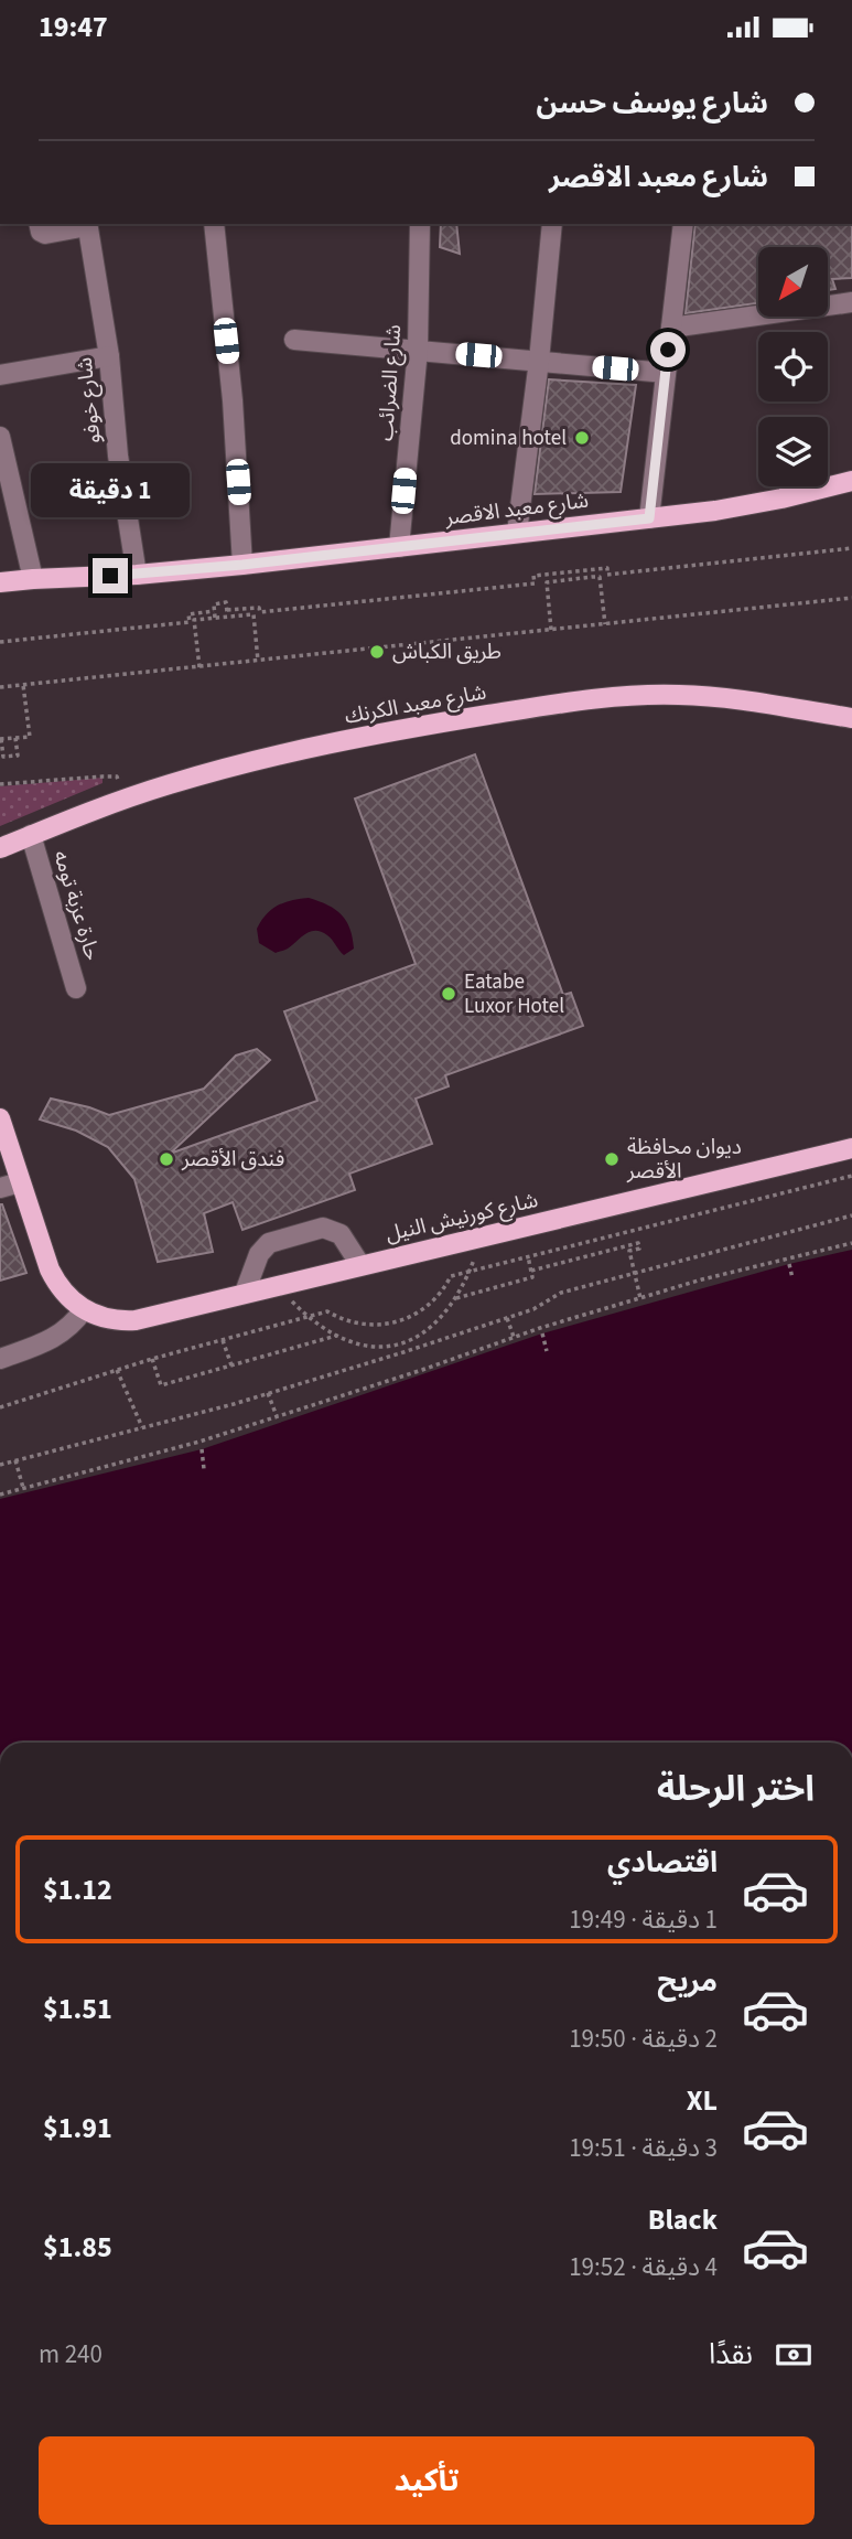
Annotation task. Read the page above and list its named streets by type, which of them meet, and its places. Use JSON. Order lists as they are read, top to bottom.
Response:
{
  "streets": {
    "main road": ["شارع معبد الاقصر", "شارع معبد الكرنك", "شارع كورنيش النيل"],
    "street": ["شارع الضرائب", "شارع خوفو", "حارة عزبة تومه"]
  },
  "crossings": [
    ["شارع الضرائب", "شارع معبد الاقصر"],
    ["شارع خوفو", "شارع معبد الاقصر"],
    ["شارع معبد الكرنك", "حارة عزبة تومه"]
  ],
  "places": [
    "domina hotel",
    "طريق الكباش",
    "Eatabe Luxor Hotel",
    "فندق الأقصر",
    "ديوان محافظة الأقصر"
  ],
  "north": "bottom left",
  "page": {
    "status": "19:47",
    "banner": ["شارع يوسف حسن", "شارع معبد الاقصر"],
    "bubble": "1 دقيقة",
    "heading": "اختر الرحلة",
    "list": [
      {
        "name": "اقتصادي",
        "note": "1 دقيقة · 19:49",
        "value": "$1.12"
      },
      {
        "name": "مريح",
        "note": "2 دقيقة · 19:50",
        "value": "$1.51"
      },
      {
        "name": "XL",
        "note": "3 دقيقة · 19:51",
        "value": "$1.91"
      },
      {
        "name": "Black",
        "note": "4 دقيقة · 19:52",
        "value": "$1.85"
      }
    ],
    "pay": ["نقدًا", "240 m"],
    "buttons": "تأكيد"
  }
}
